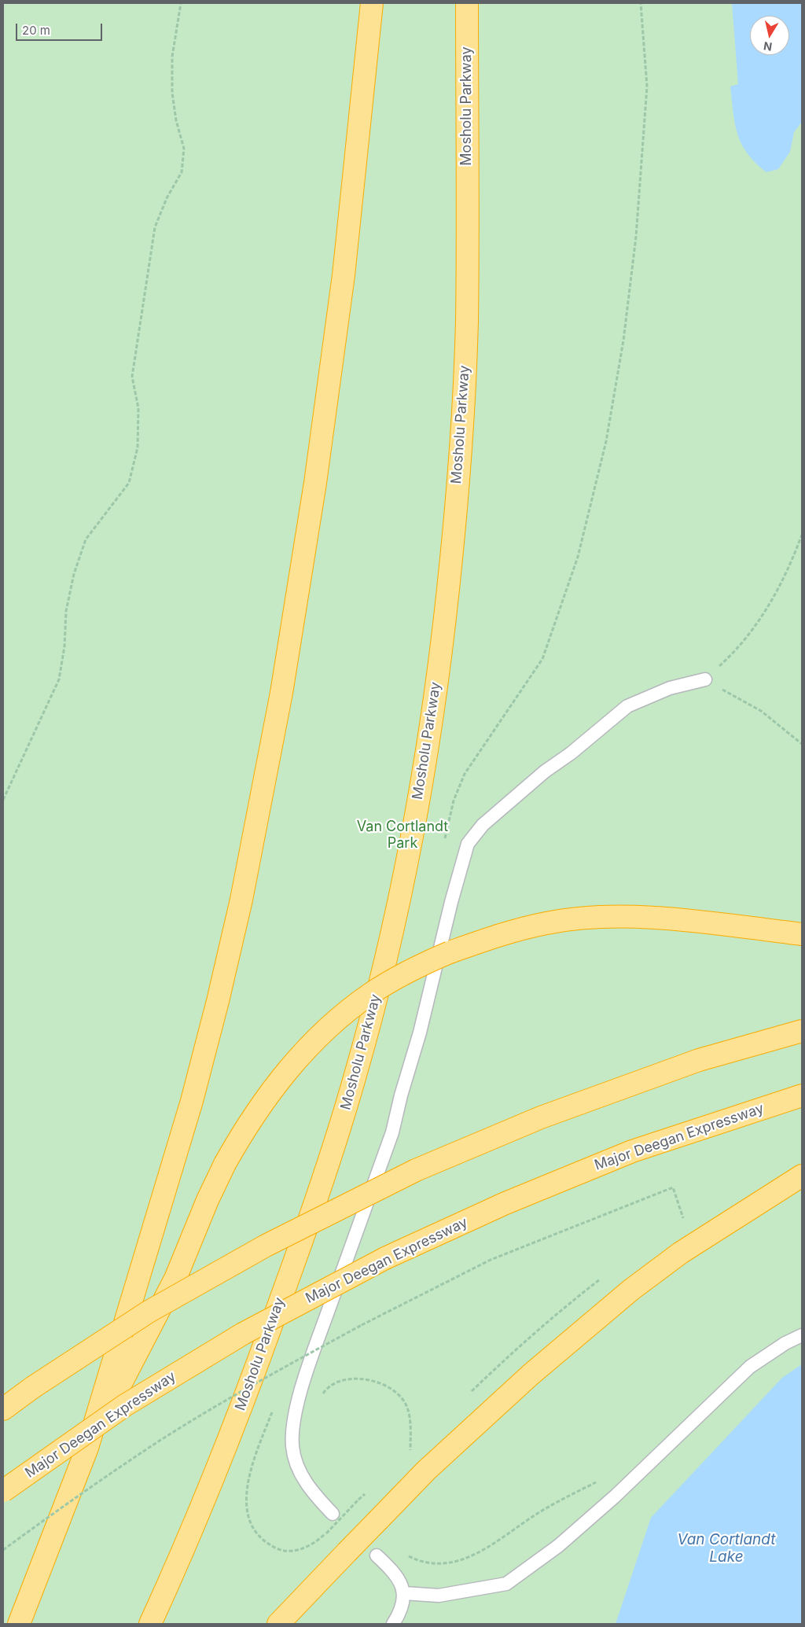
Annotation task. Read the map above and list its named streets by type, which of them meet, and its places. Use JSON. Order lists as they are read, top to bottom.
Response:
{
  "streets": {
    "highway": ["Mosholu Parkway", "Major Deegan Expressway"]
  },
  "water": ["Van Cortlandt Lake"],
  "parks": ["Van Cortlandt Park"],
  "scale_bar": "20 m",
  "north": "bottom"
}
